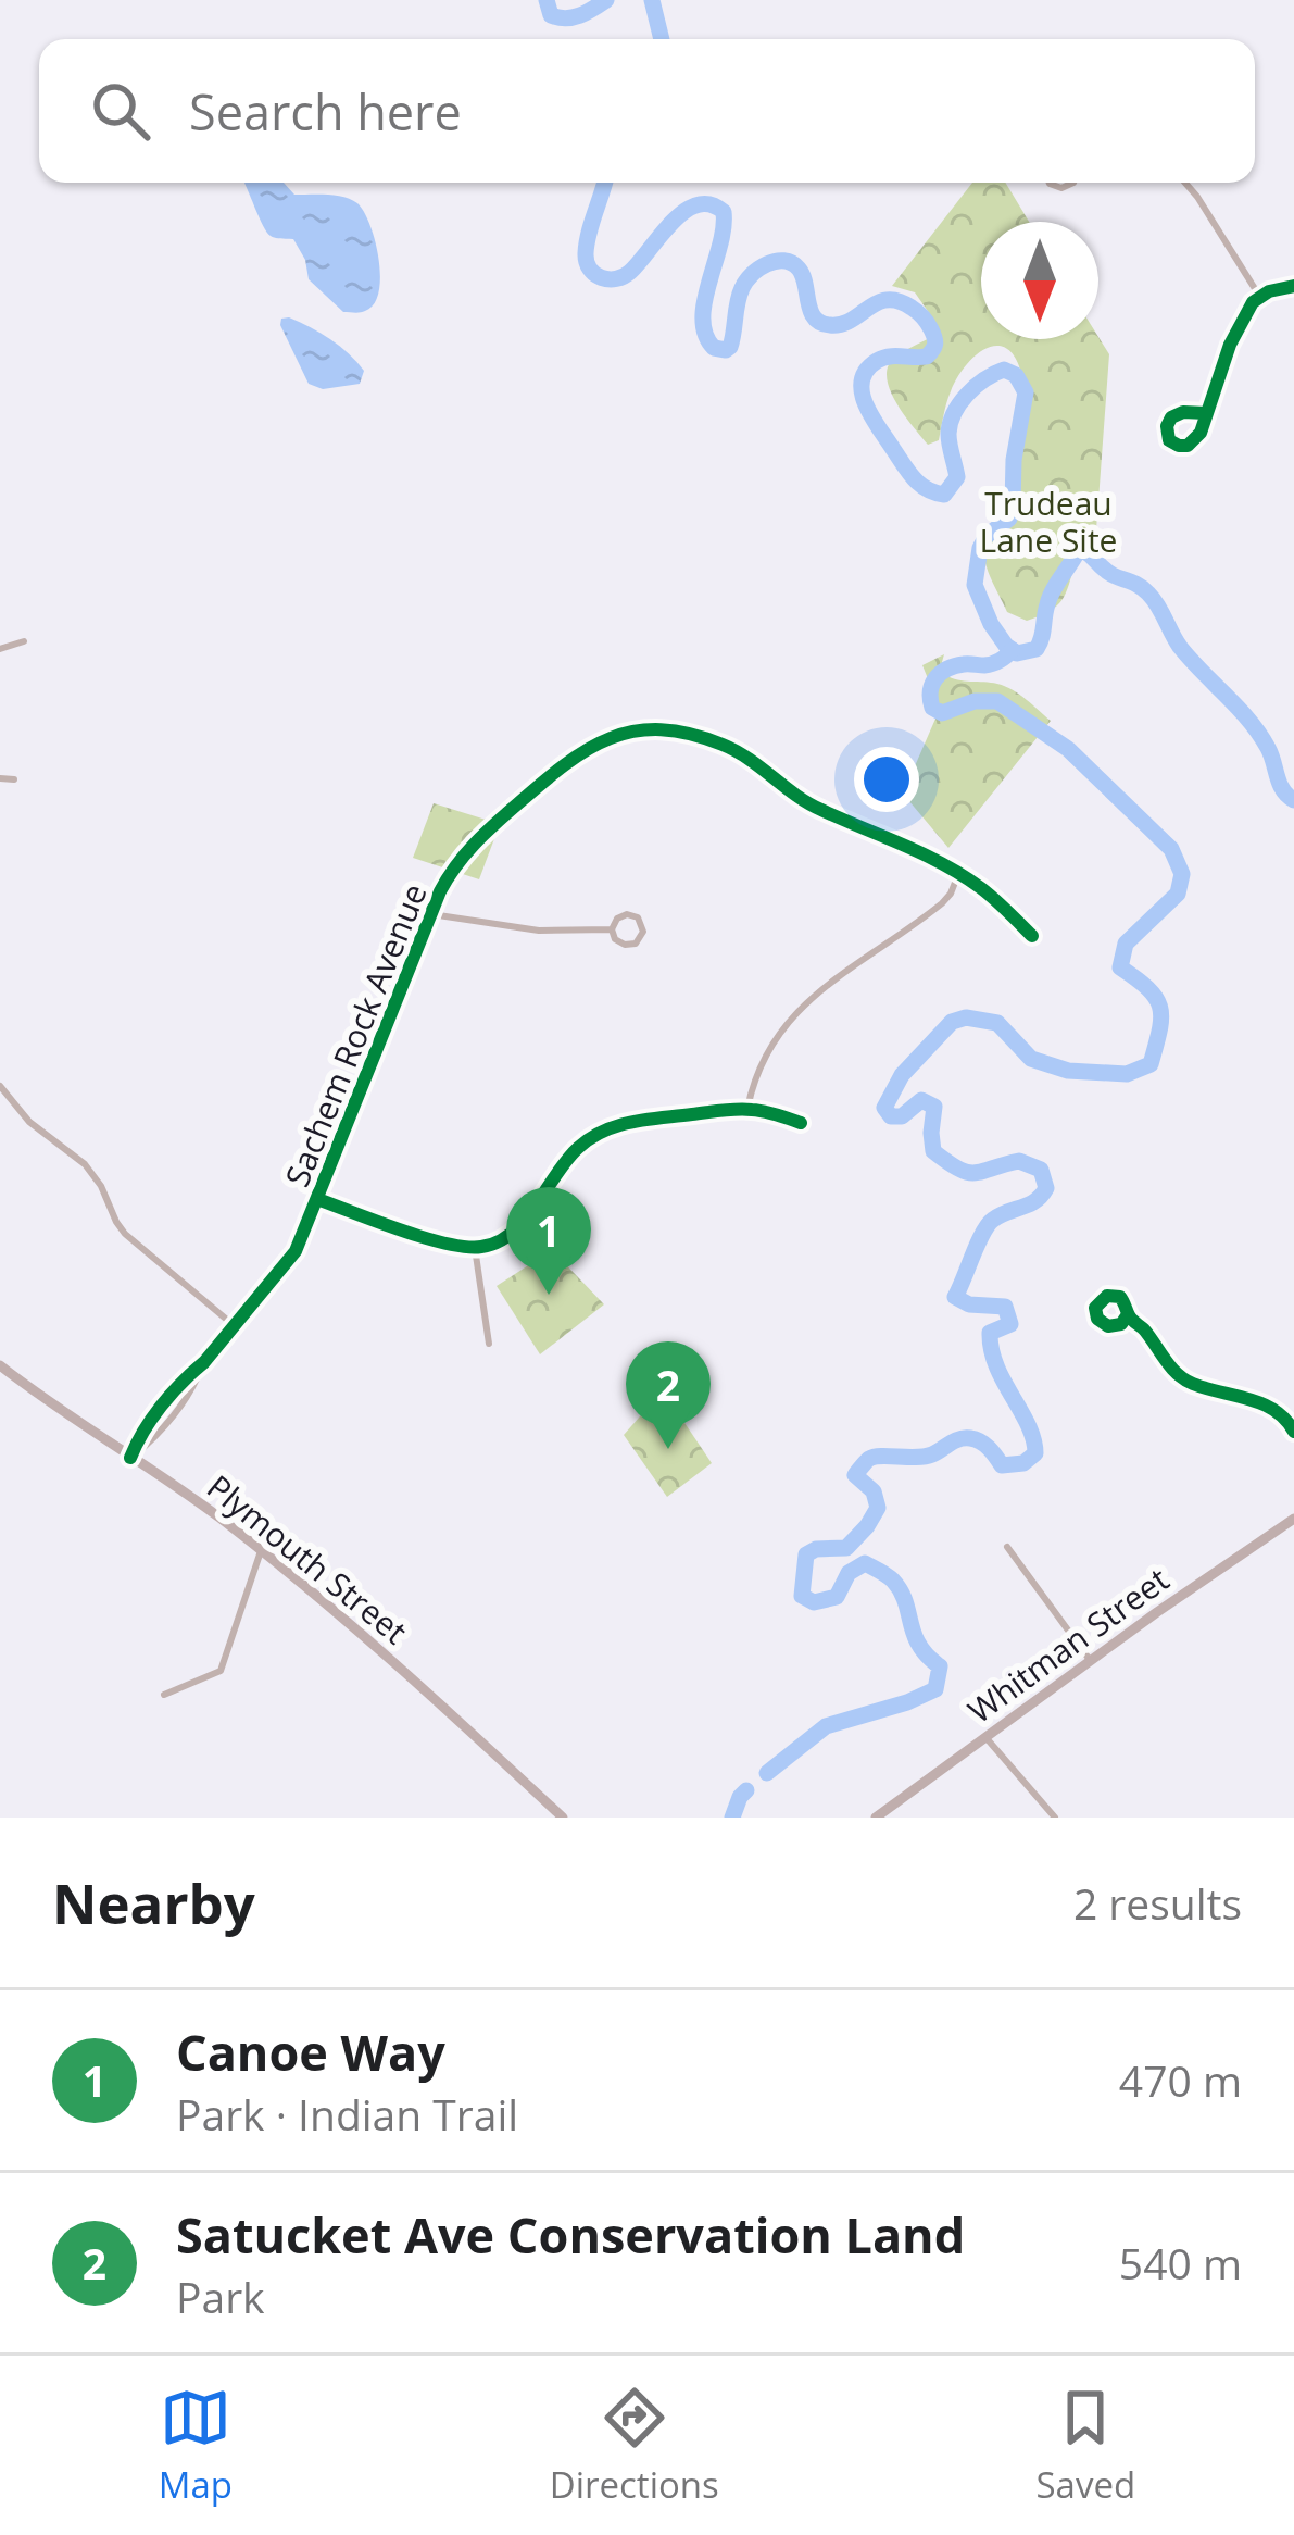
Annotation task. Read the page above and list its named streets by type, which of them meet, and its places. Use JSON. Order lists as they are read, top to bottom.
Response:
{
  "streets": {
    "main road": ["Plymouth Street", "Whitman Street"],
    "street": ["Sachem Rock Avenue"]
  },
  "crossings": [
    ["Sachem Rock Avenue", "Plymouth Street"]
  ],
  "parks": ["Trudeau Lane Site"],
  "north": "bottom",
  "page": {
    "search": "Search here",
    "pins": ["1", "2"],
    "heading": ["Nearby", "2 results"],
    "list": [
      {
        "mark": "1",
        "name": "Canoe Way",
        "note": "Park · Indian Trail",
        "value": "470 m"
      },
      {
        "mark": "2",
        "name": "Satucket Ave Conservation Land",
        "note": "Park",
        "value": "540 m"
      }
    ],
    "nav": ["Map", "Directions", "Saved"]
  }
}
